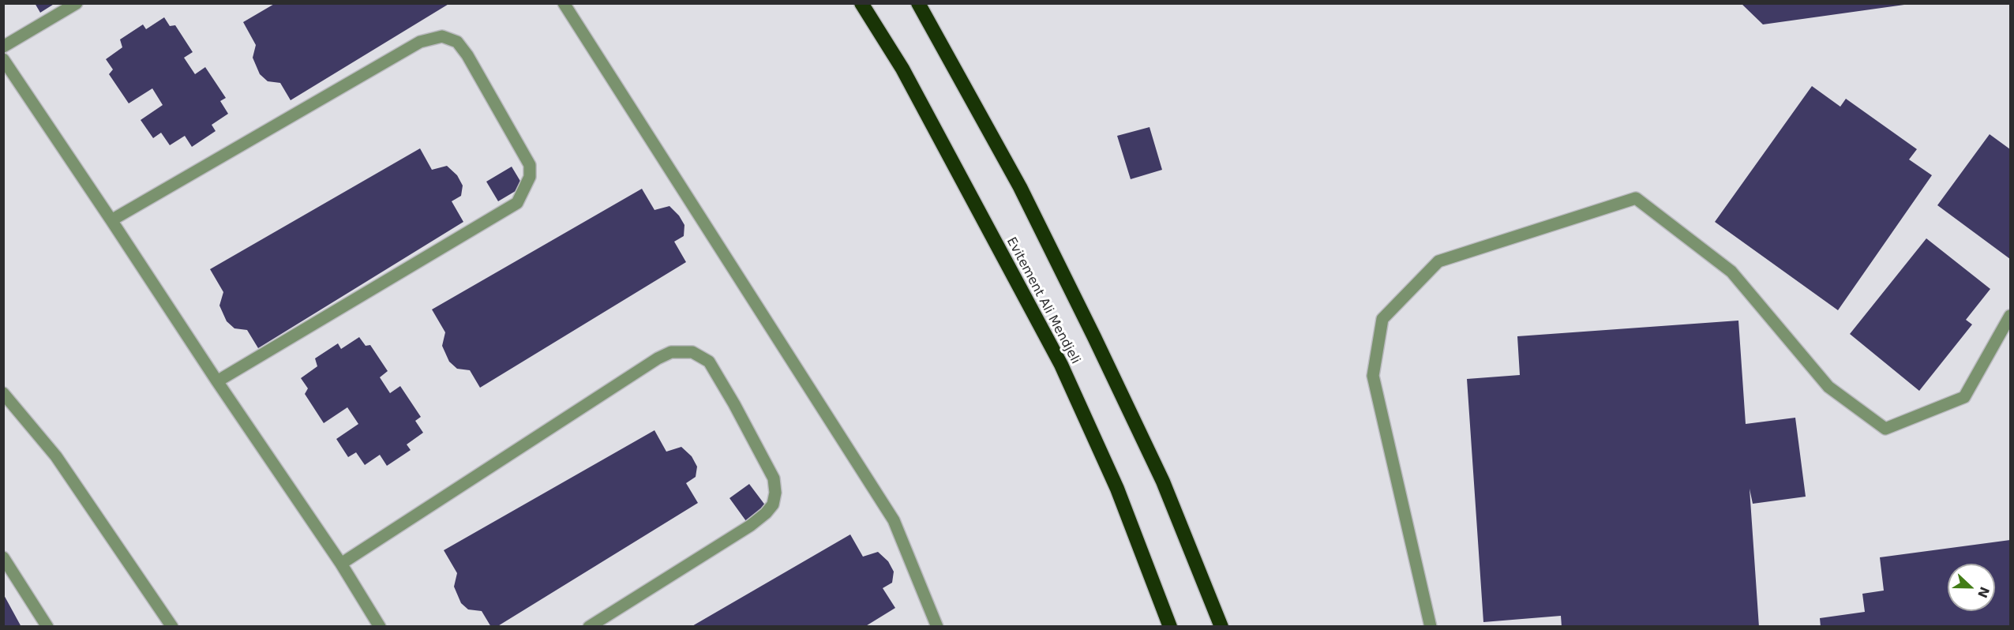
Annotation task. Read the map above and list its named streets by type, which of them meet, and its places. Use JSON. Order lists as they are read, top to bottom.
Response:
{
  "streets": {
    "highway": ["Evitement Ali Mendjeli"]
  },
  "north": "right"
}
